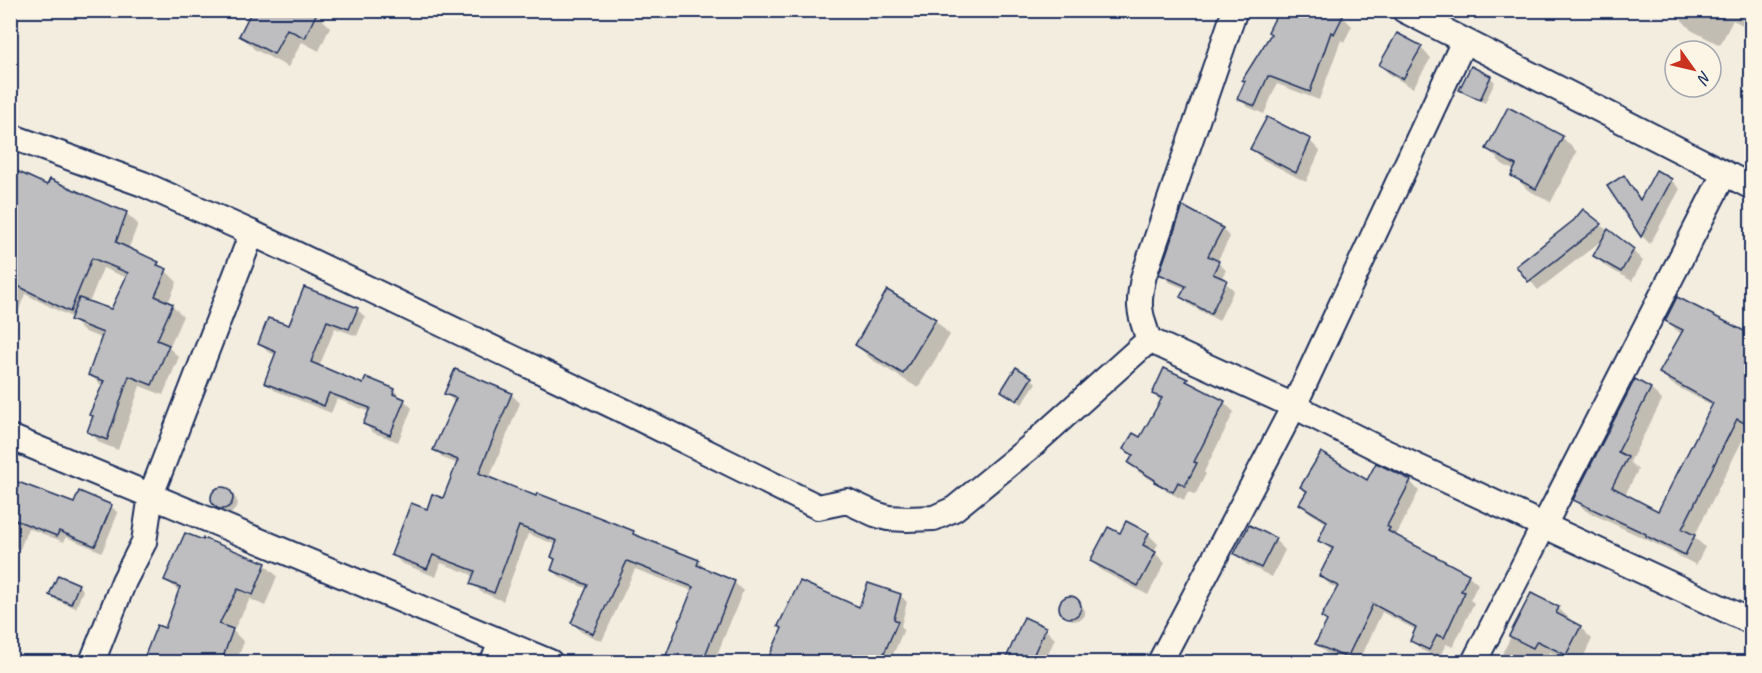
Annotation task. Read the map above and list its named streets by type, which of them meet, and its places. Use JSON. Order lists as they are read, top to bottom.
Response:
{
  "north": "bottom right"
}
